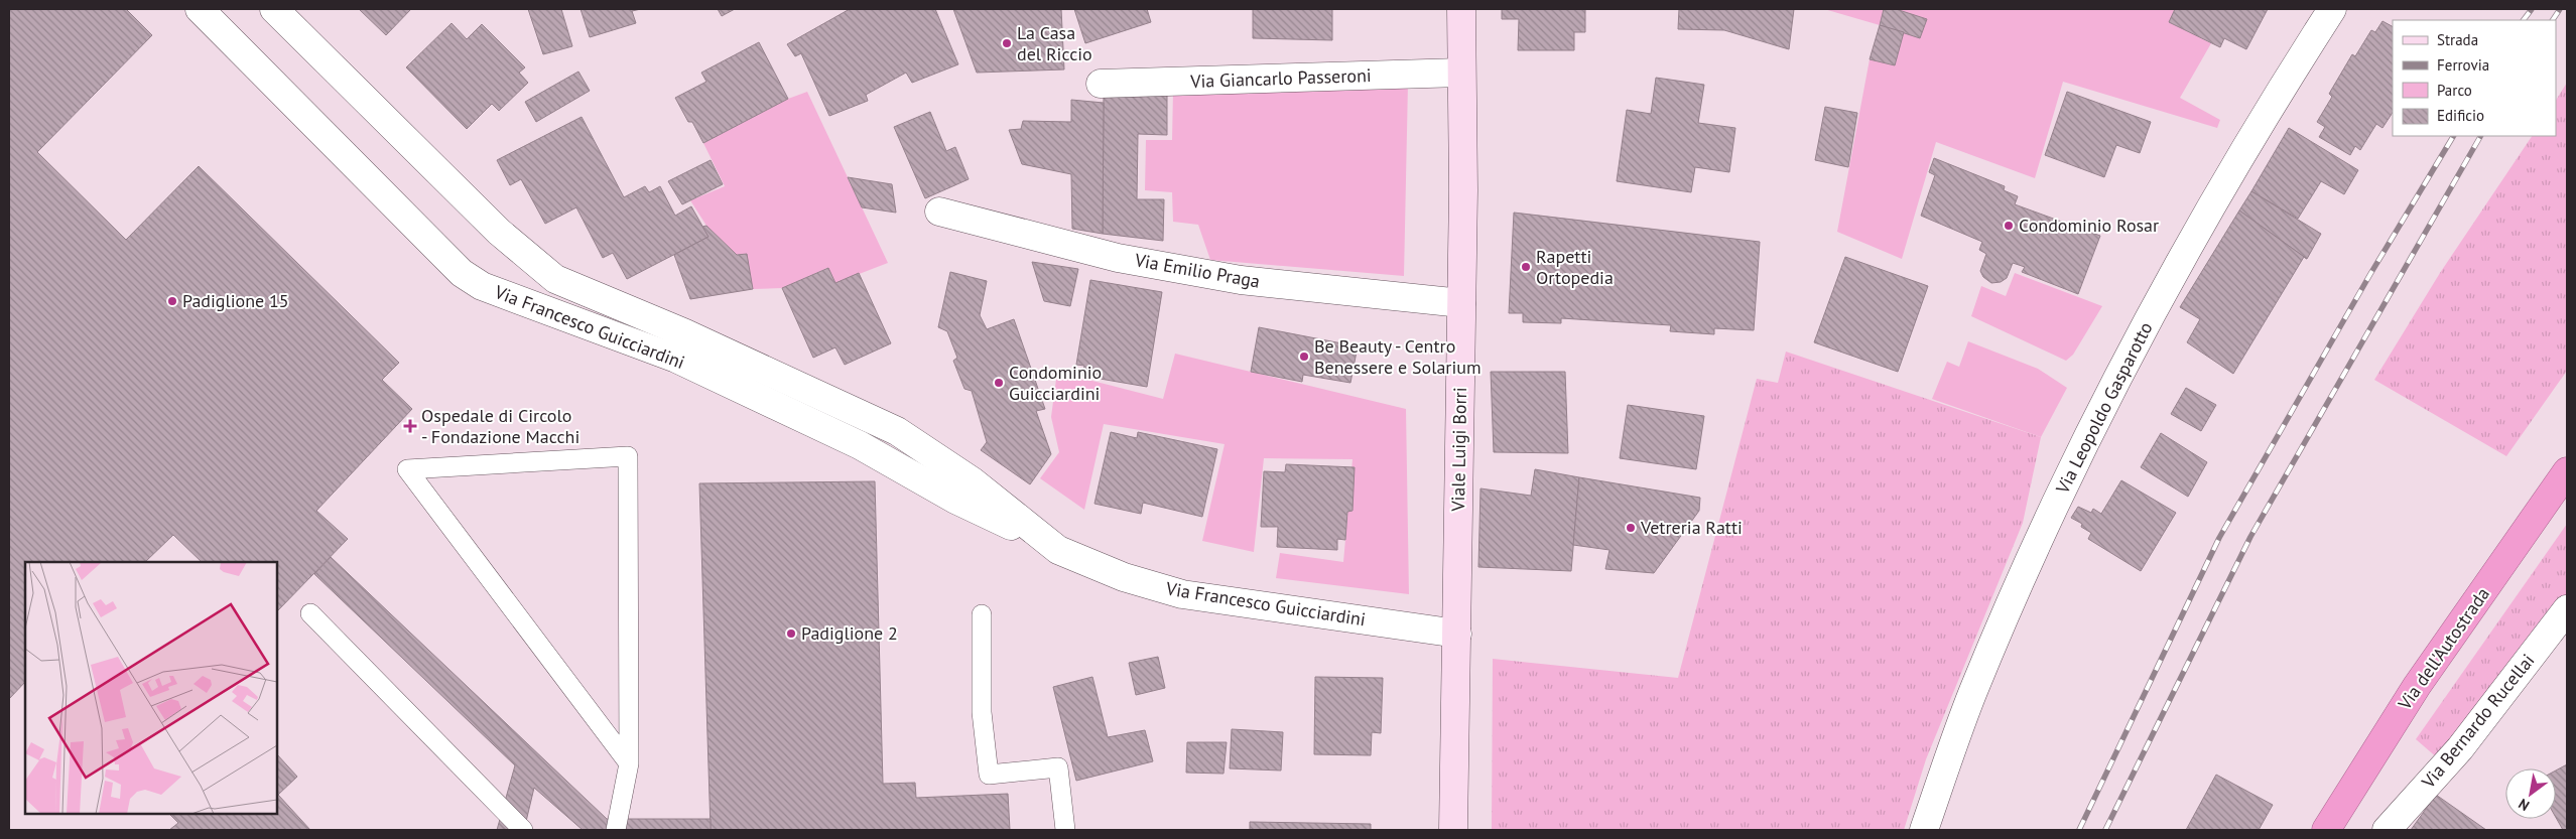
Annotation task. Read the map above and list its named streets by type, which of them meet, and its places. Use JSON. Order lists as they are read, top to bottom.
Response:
{
  "streets": {
    "highway": ["Via dell'Autostrada"],
    "main road": ["Viale Luigi Borri"],
    "street": [
      "Via Giancarlo Passeroni",
      "Via Emilio Praga",
      "Via Francesco Guicciardini",
      "Via Leopoldo Gasparotto",
      "Via Bernardo Rucellai"
    ]
  },
  "crossings": [
    ["Via Giancarlo Passeroni", "Viale Luigi Borri"],
    ["Via Emilio Praga", "Viale Luigi Borri"],
    ["Via Francesco Guicciardini", "Viale Luigi Borri"]
  ],
  "places": {
    "other": [
      "La Casa del Riccio",
      "Condominio Rosar",
      "Rapetti Ortopedia",
      "Padiglione 15",
      "Be Beauty - Centro Benessere e Solarium",
      "Condominio Guicciardini",
      "Vetreria Ratti",
      "Padiglione 2"
    ],
    "health": ["Ospedale di Circolo - Fondazione Macchi"]
  },
  "legend": [
    "Strada",
    "Ferrovia",
    "Parco",
    "Edificio"
  ],
  "north": "bottom left"
}
